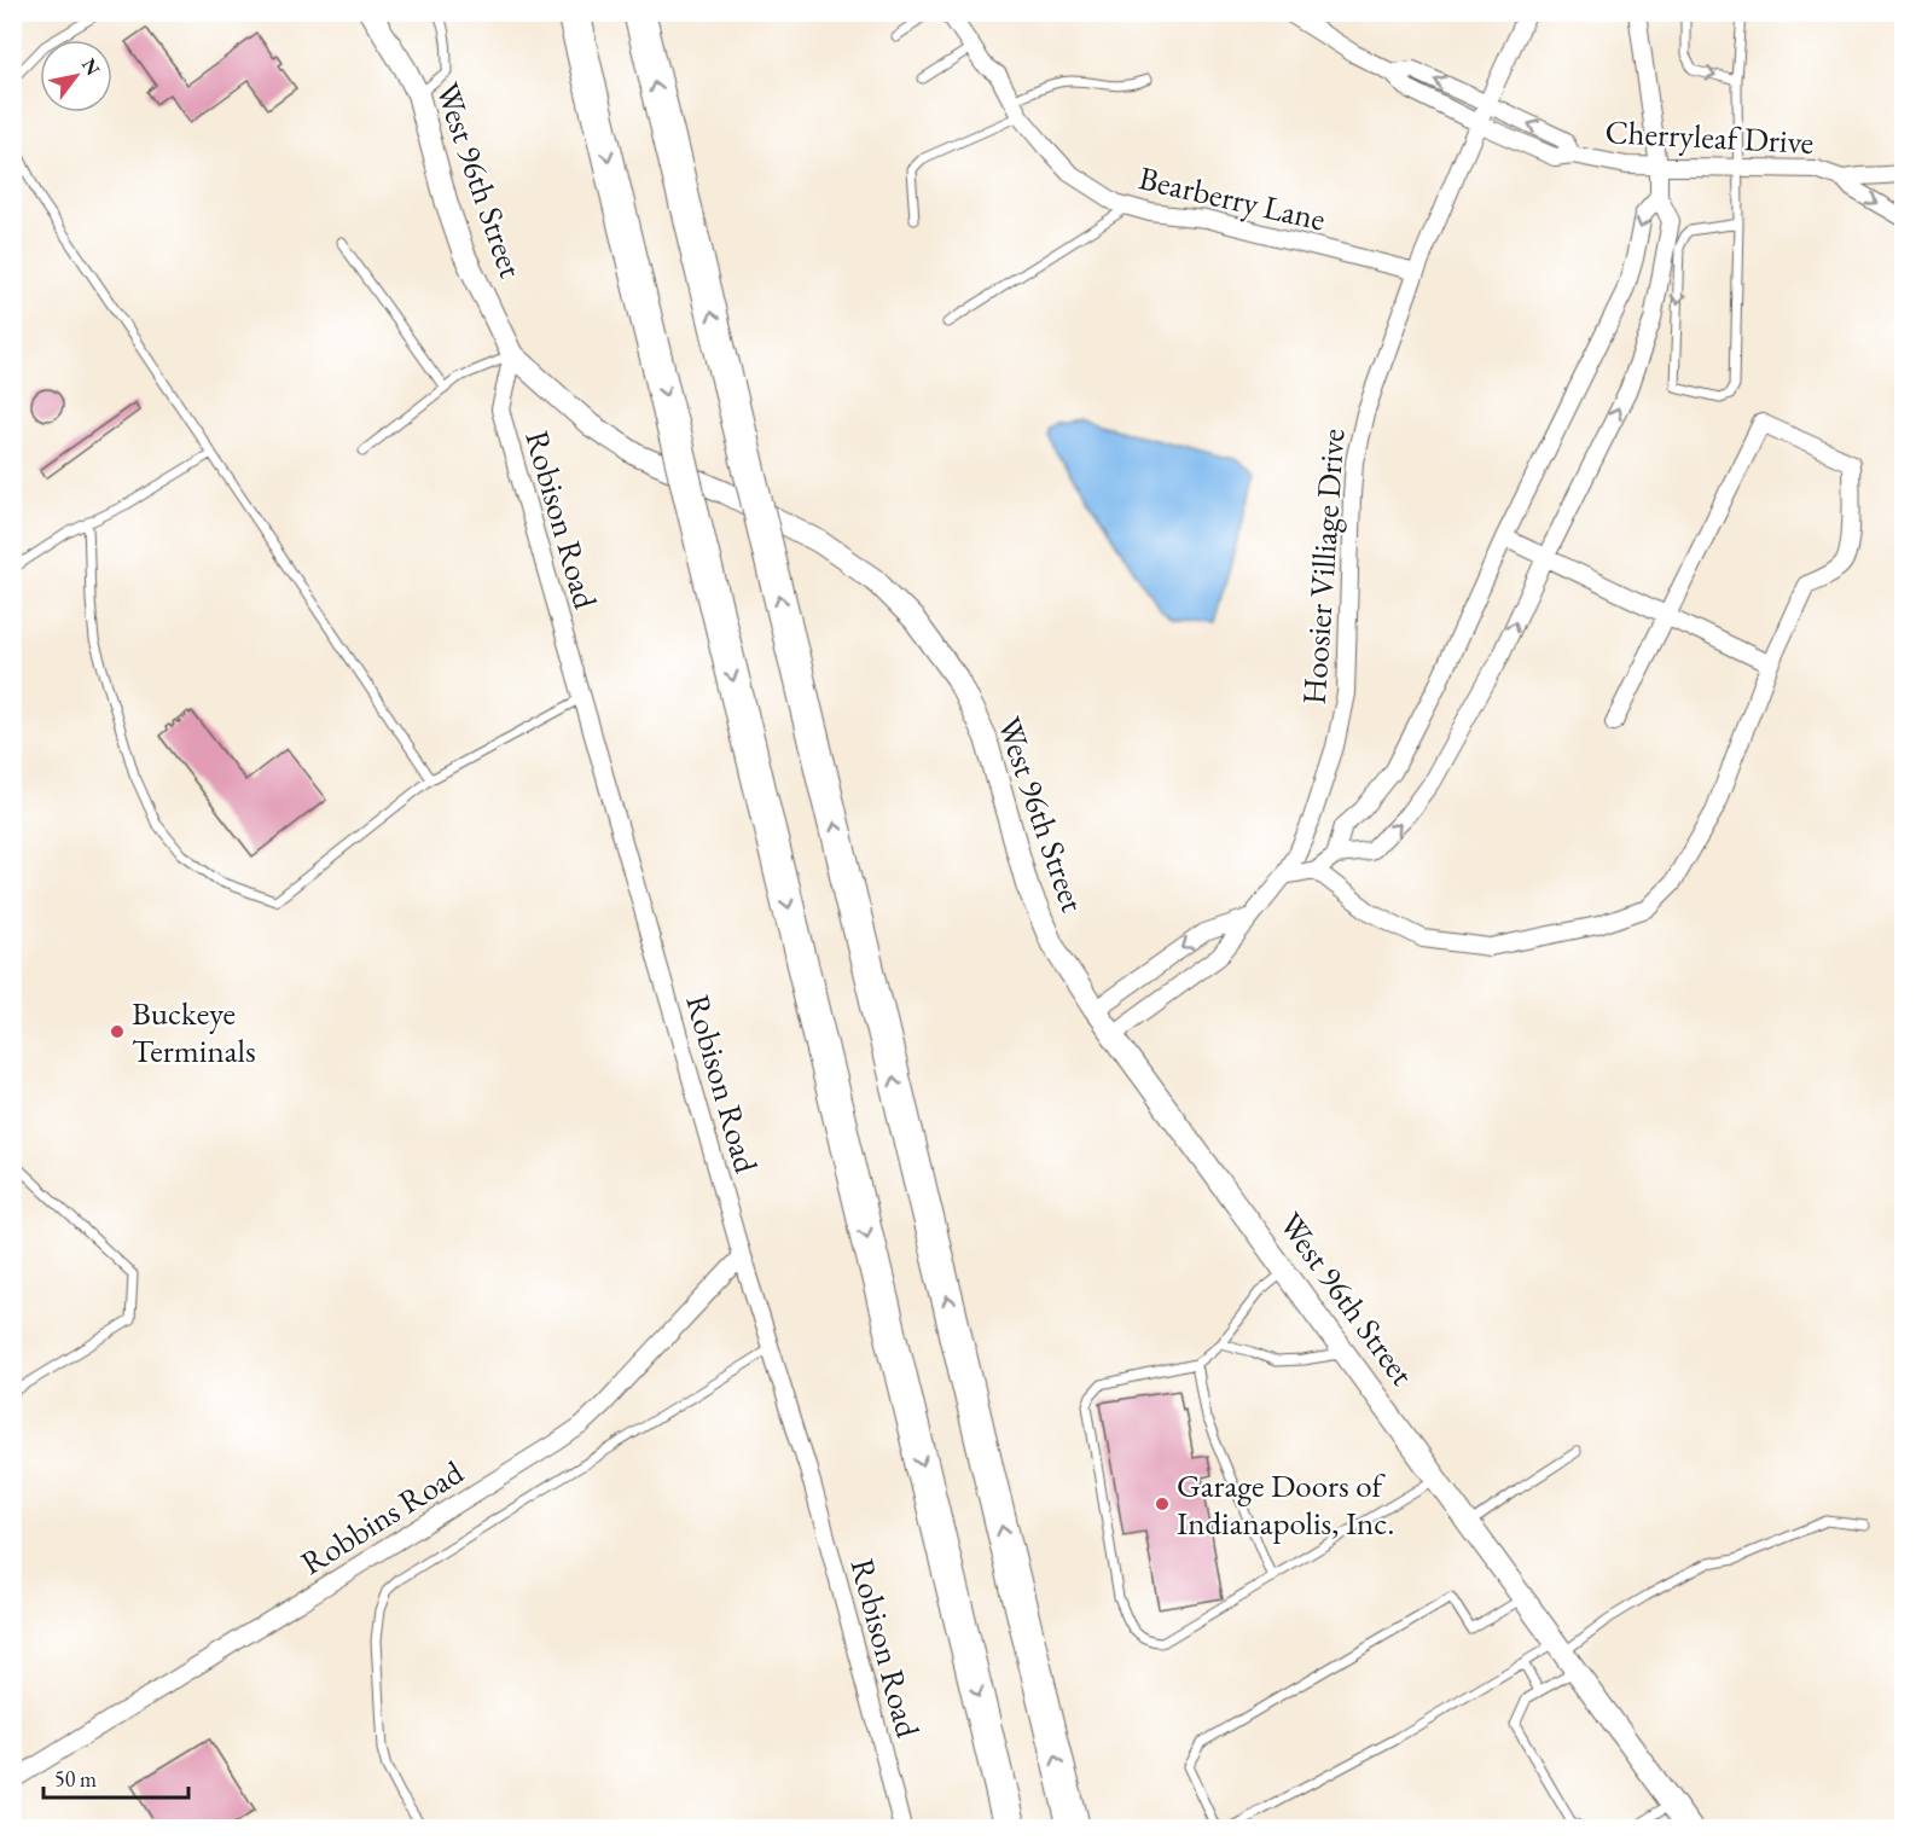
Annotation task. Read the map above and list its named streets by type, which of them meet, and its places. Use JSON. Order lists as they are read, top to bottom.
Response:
{
  "streets": {
    "street": [
      "Cherryleaf Drive",
      "West 96th Street",
      "Bearberry Lane",
      "Robison Road",
      "Hoosier Villiage Drive",
      "Robbins Road"
    ]
  },
  "crossings": [
    ["Cherryleaf Drive", "Hoosier Villiage Drive"],
    ["West 96th Street", "Robison Road"],
    ["West 96th Street", "Hoosier Villiage Drive"],
    ["Bearberry Lane", "Hoosier Villiage Drive"],
    ["Robison Road", "Robbins Road"]
  ],
  "places": ["Buckeye Terminals", "Garage Doors of Indianapolis, Inc."],
  "scale_bar": "50 m",
  "north": "top right"
}
